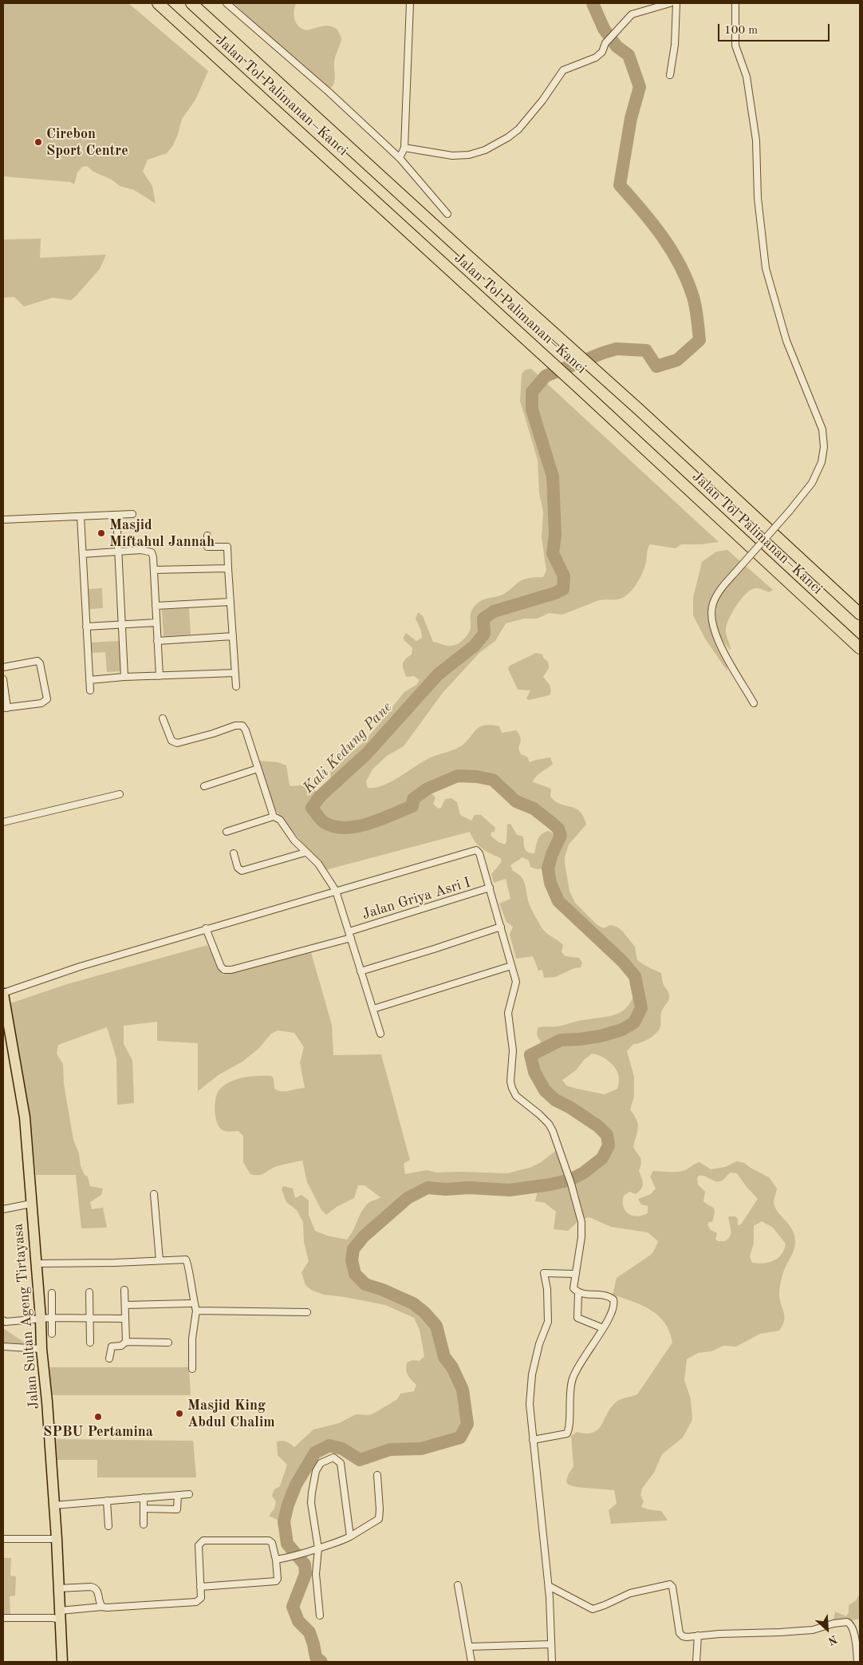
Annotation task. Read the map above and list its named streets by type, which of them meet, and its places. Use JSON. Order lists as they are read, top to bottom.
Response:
{
  "streets": {
    "highway": ["Jalan Tol Palimanan–Kanci"],
    "main road": ["Jalan Sultan Ageng Tirtayasa"],
    "street": ["Jalan Griya Asri I"]
  },
  "water": ["Kali Kedung Pane"],
  "places": [
    "Cirebon Sport Centre",
    "Masjid Miftahul Jannah",
    "Masjid King Abdul Chalim",
    "SPBU Pertamina"
  ],
  "scale_bar": "100 m",
  "north": "bottom right"
}
